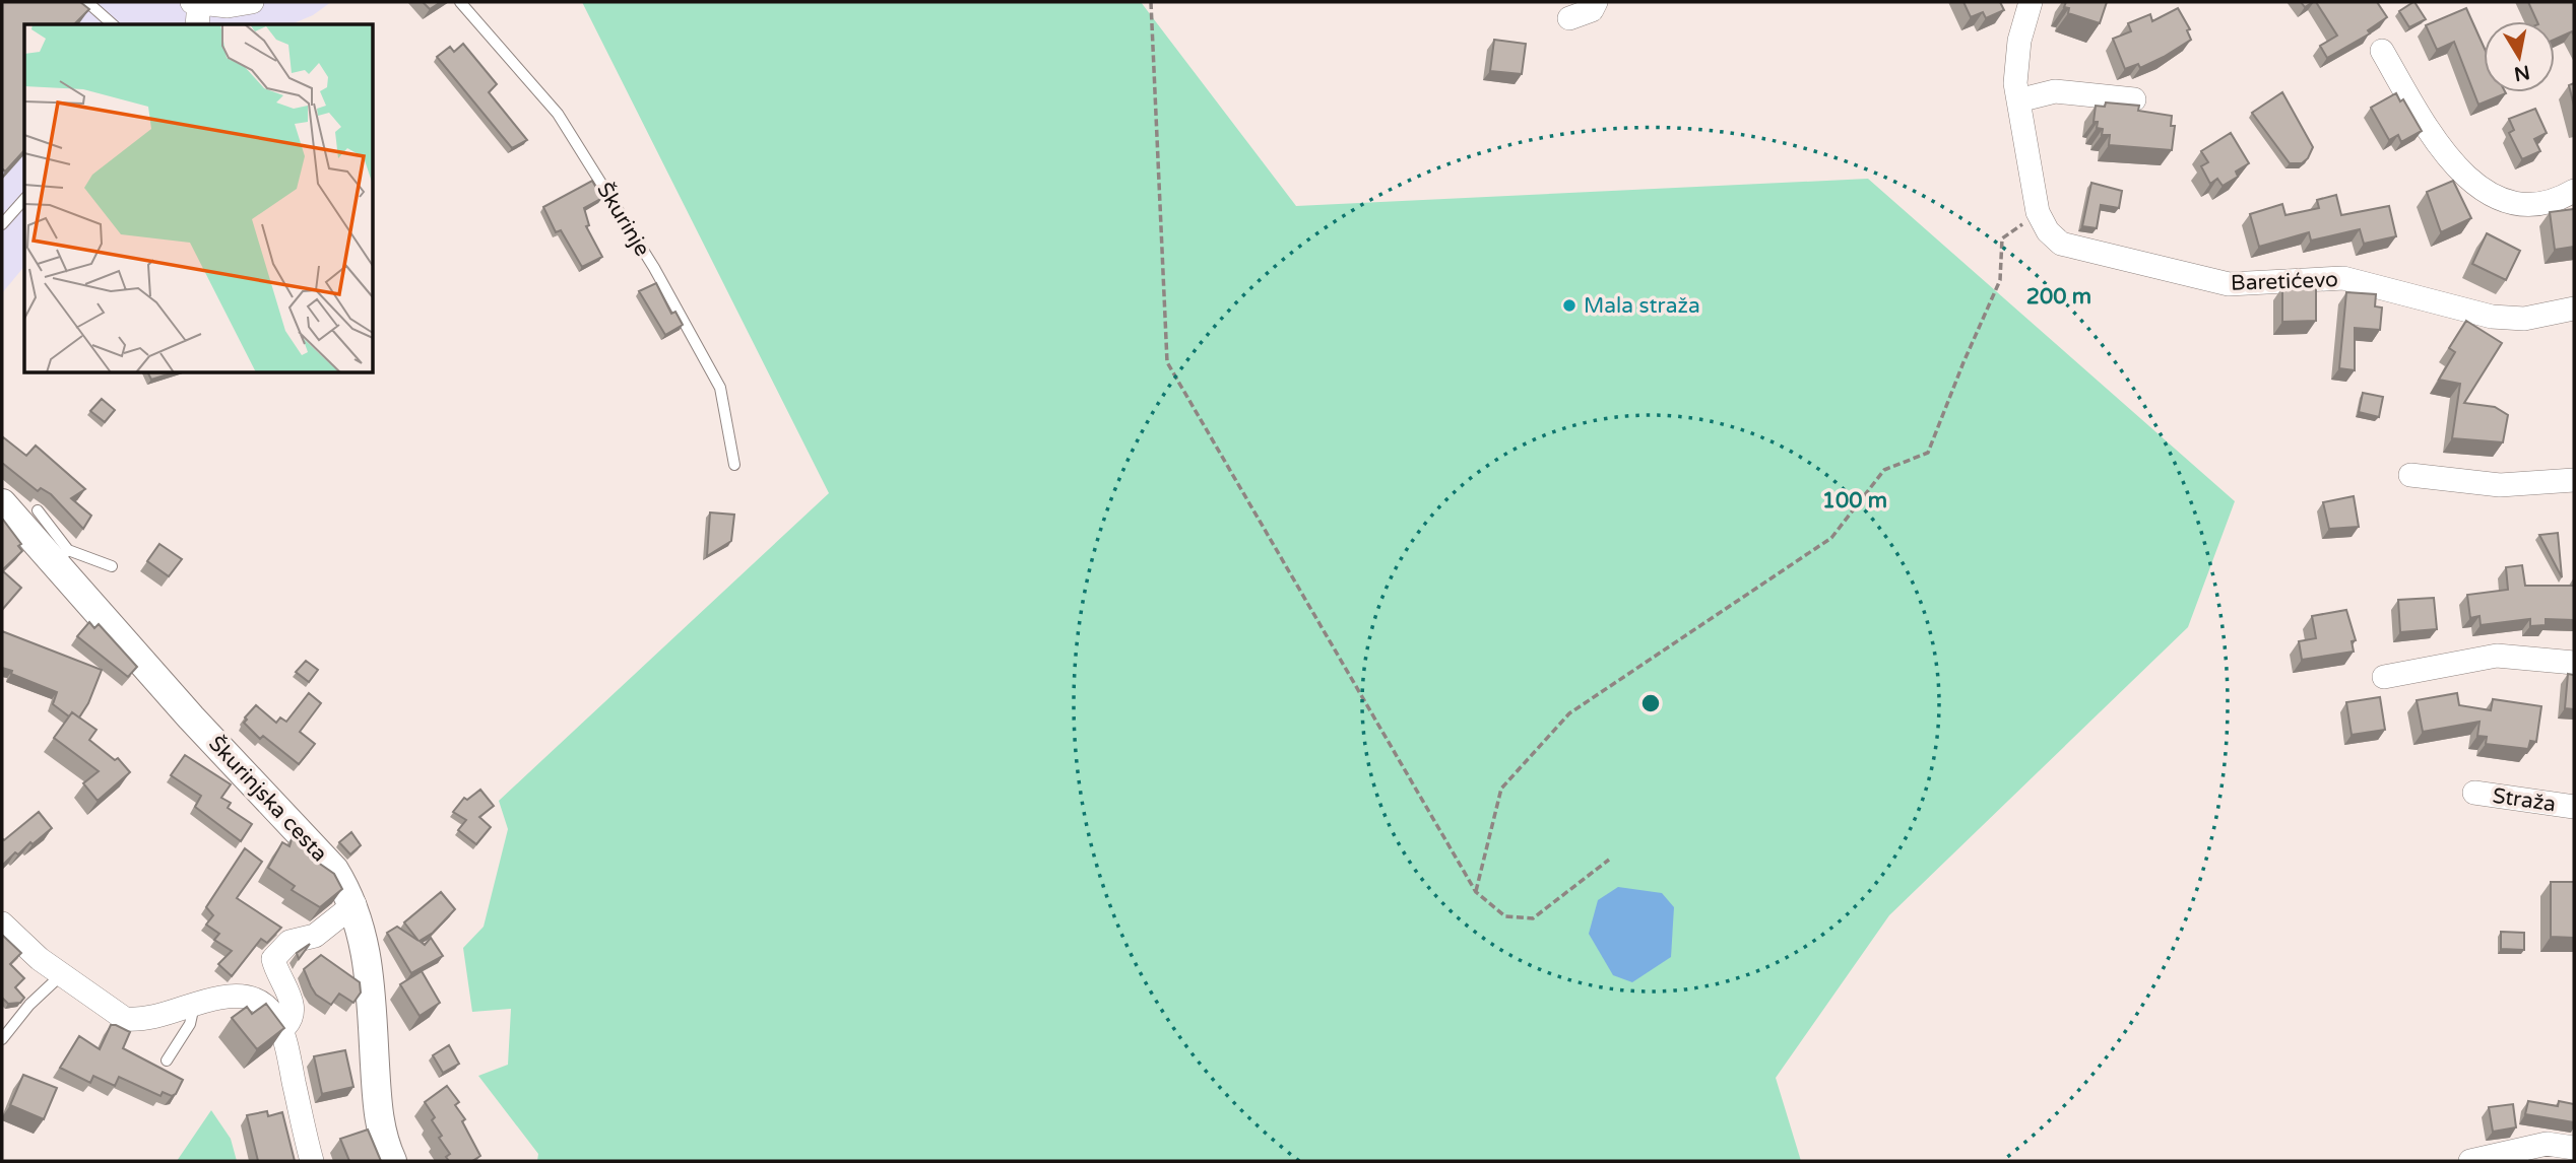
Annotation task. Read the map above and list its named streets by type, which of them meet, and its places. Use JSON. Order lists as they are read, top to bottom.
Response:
{
  "streets": {
    "street": ["Baretićevo", "Škurinjska cesta", "Straža"],
    "lane": ["Škurinje"]
  },
  "places": ["Mala straža"],
  "north": "bottom",
  "rings": ["200 m", "100 m"]
}
